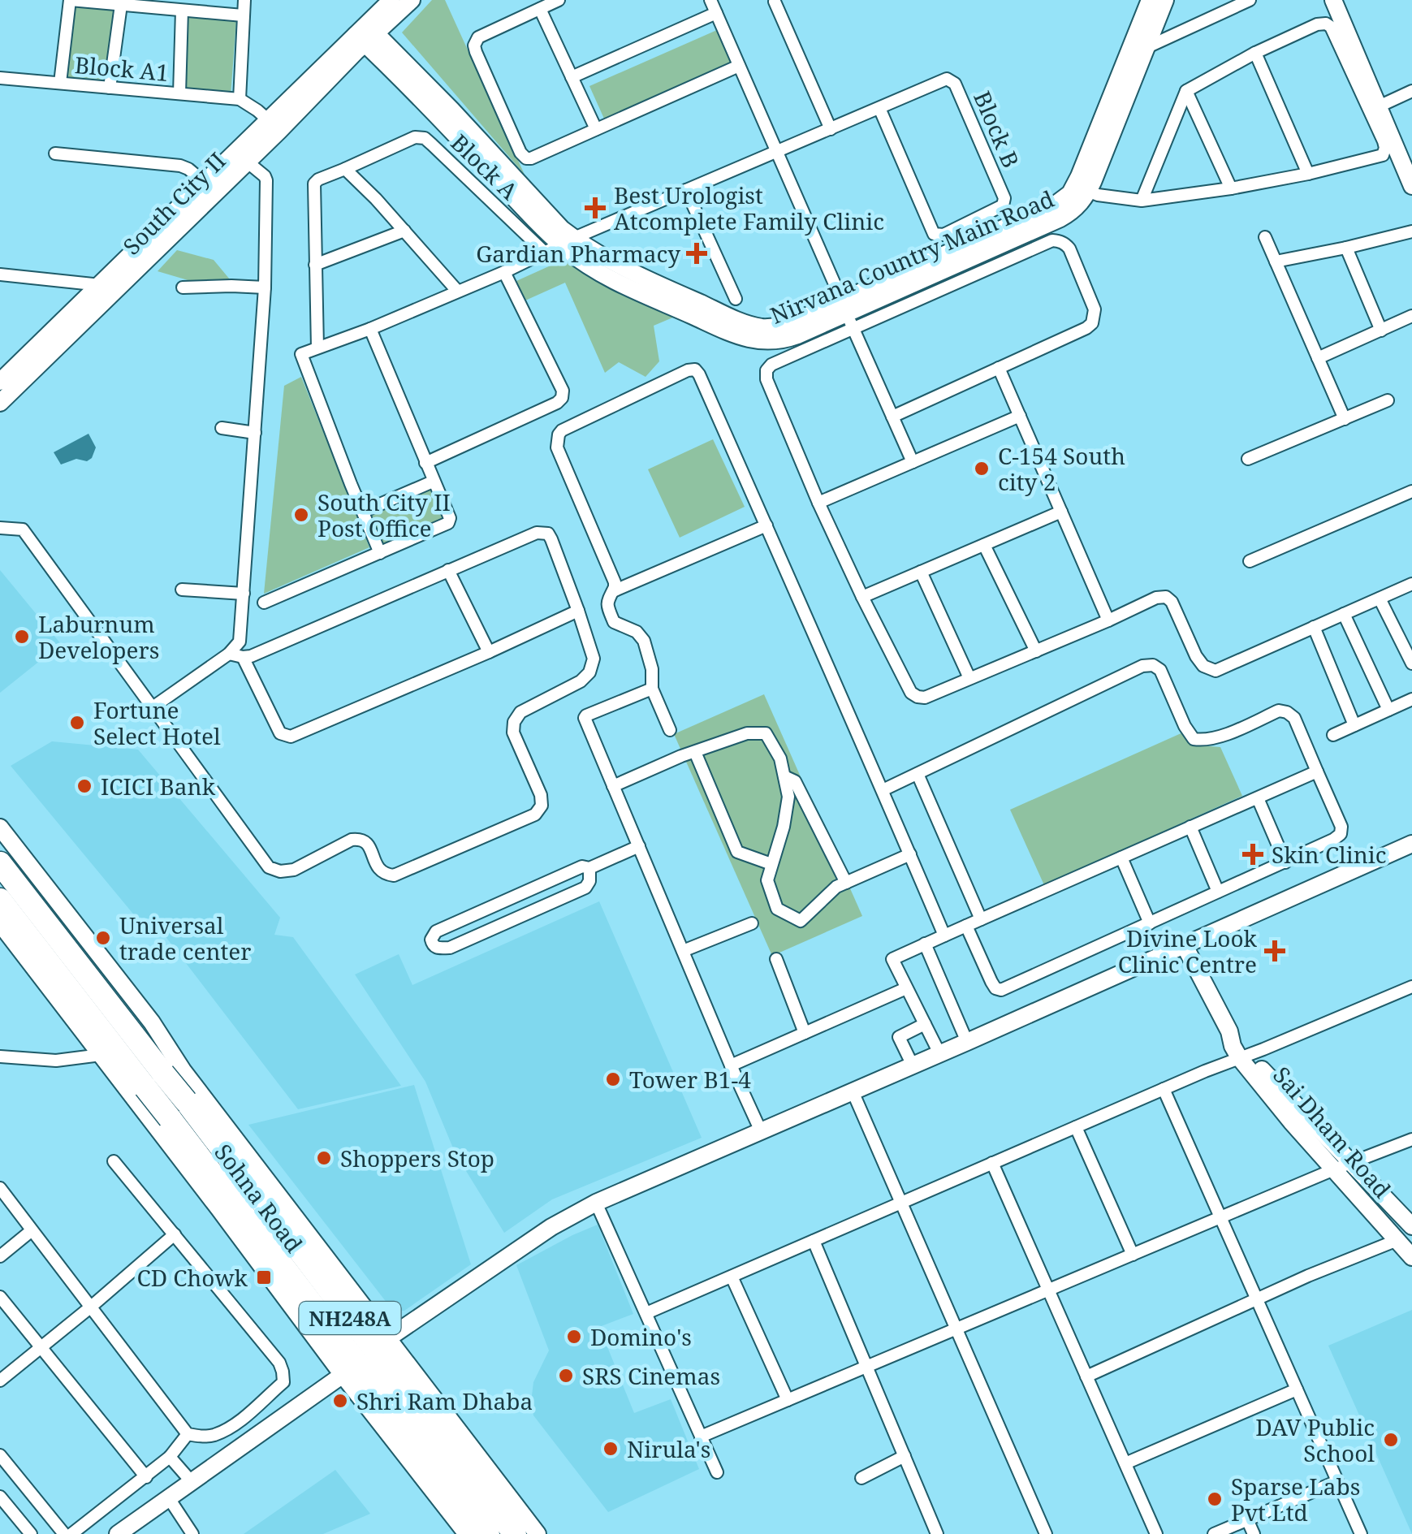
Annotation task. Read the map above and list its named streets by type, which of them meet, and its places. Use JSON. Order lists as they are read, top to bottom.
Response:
{
  "streets": {
    "highway": ["Sohna Road", "NH248A"],
    "street": [
      "Block A1",
      "Block B",
      "Block A",
      "South City II",
      "Nirvana Country Main Road",
      "Sai Dham Road"
    ]
  },
  "crossings": [
    ["Block B", "Block A"],
    ["Block B", "Nirvana Country Main Road"],
    ["South City II", "Nirvana Country Main Road"]
  ],
  "places": {
    "health": [
      "Best Urologist Atcomplete Family Clinic",
      "Gardian Pharmacy",
      "Skin Clinic",
      "Divine Look Clinic Centre"
    ],
    "other": [
      "C-154 South city 2",
      "South City II Post Office",
      "Laburnum Developers",
      "Fortune Select Hotel",
      "ICICI Bank",
      "Universal trade center",
      "Tower B1-4",
      "Shoppers Stop",
      "Domino's",
      "SRS Cinemas",
      "Shri Ram Dhaba",
      "DAV Public School",
      "Nirula's",
      "Sparse Labs Pvt Ltd"
    ],
    "transit": ["CD Chowk"]
  }
}
